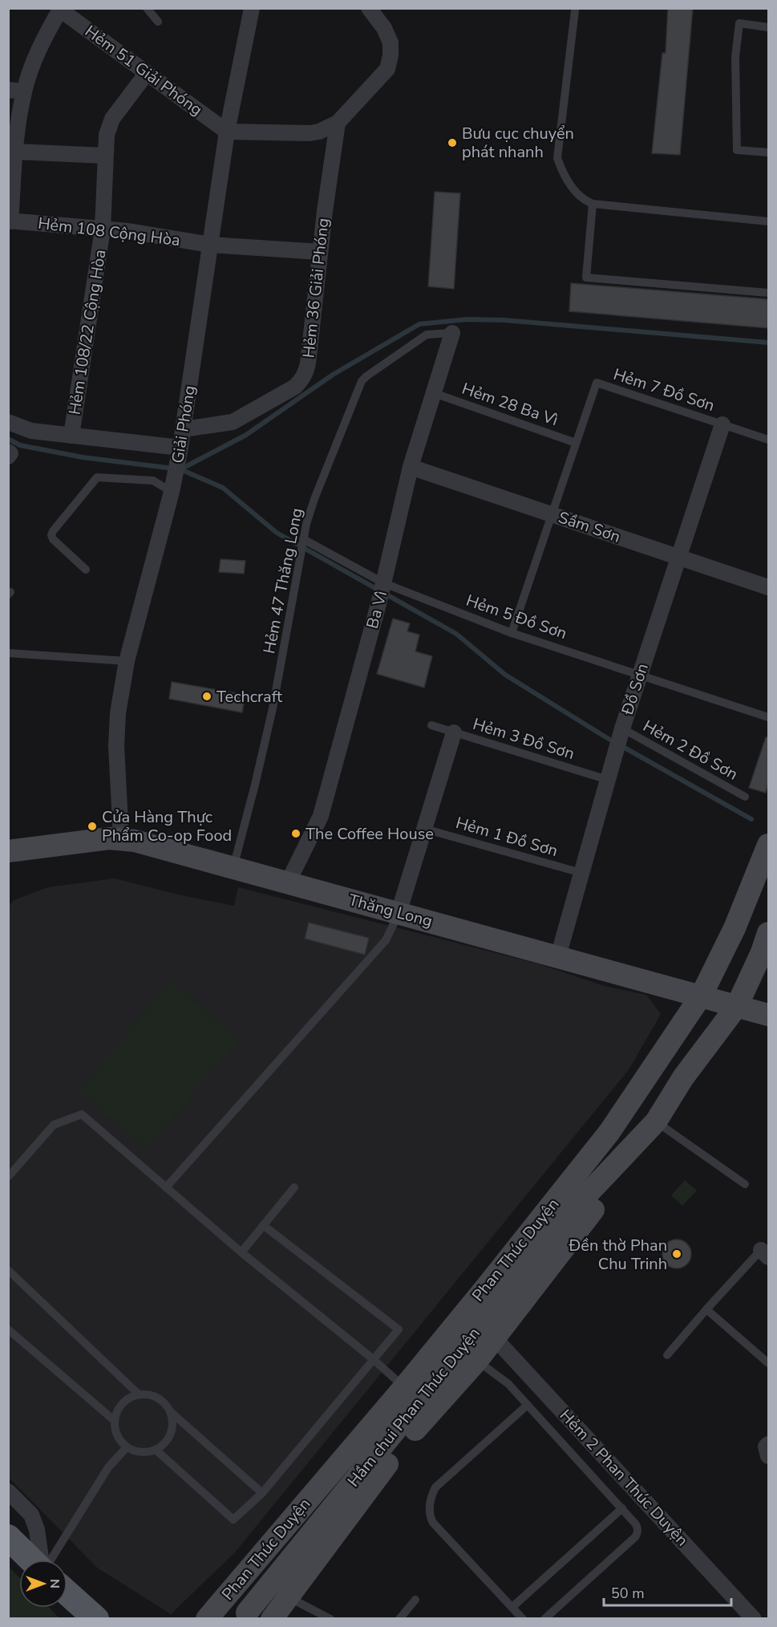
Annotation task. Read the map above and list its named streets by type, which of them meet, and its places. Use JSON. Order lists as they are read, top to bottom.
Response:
{
  "streets": {
    "main road": ["Thăng Long", "Phan Thúc Duyện", "Hầm chui Phan Thúc Duyện"],
    "street": [
      "Hẻm 51 Giải Phóng",
      "Hẻm 108 Cộng Hòa",
      "Hẻm 36 Giải Phóng",
      "Hẻm 108/22 Cộng Hòa",
      "Giải Phóng",
      "Sầm Sơn",
      "Ba Vì",
      "Đồ Sơn",
      "Hẻm 2 Phan Thúc Duyện"
    ],
    "lane": [
      "Hẻm 7 Đồ Sơn",
      "Hẻm 28 Ba Vì",
      "Hẻm 47 Thăng Long",
      "Hẻm 5 Đồ Sơn",
      "Hẻm 3 Đồ Sơn",
      "Hẻm 2 Đồ Sơn",
      "Hẻm 1 Đồ Sơn"
    ]
  },
  "crossings": [
    ["Hẻm 51 Giải Phóng", "Hẻm 108 Cộng Hòa"],
    ["Hẻm 51 Giải Phóng", "Hẻm 108/22 Cộng Hòa"],
    ["Hẻm 51 Giải Phóng", "Giải Phóng"],
    ["Hẻm 108 Cộng Hòa", "Hẻm 36 Giải Phóng"],
    ["Hẻm 108 Cộng Hòa", "Hẻm 108/22 Cộng Hòa"],
    ["Hẻm 108 Cộng Hòa", "Giải Phóng"],
    ["Hẻm 36 Giải Phóng", "Giải Phóng"],
    ["Hẻm 7 Đồ Sơn", "Hẻm 28 Ba Vì"],
    ["Hẻm 7 Đồ Sơn", "Đồ Sơn"],
    ["Hẻm 28 Ba Vì", "Ba Vì"],
    ["Giải Phóng", "Thăng Long"],
    ["Sầm Sơn", "Ba Vì"],
    ["Sầm Sơn", "Đồ Sơn"],
    ["Hẻm 47 Thăng Long", "Ba Vì"],
    ["Hẻm 47 Thăng Long", "Hẻm 5 Đồ Sơn"],
    ["Hẻm 47 Thăng Long", "Thăng Long"],
    ["Ba Vì", "Hẻm 5 Đồ Sơn"],
    ["Ba Vì", "Thăng Long"],
    ["Hẻm 5 Đồ Sơn", "Đồ Sơn"],
    ["Đồ Sơn", "Hẻm 3 Đồ Sơn"],
    ["Đồ Sơn", "Hẻm 2 Đồ Sơn"],
    ["Đồ Sơn", "Hẻm 1 Đồ Sơn"],
    ["Đồ Sơn", "Thăng Long"],
    ["Thăng Long", "Phan Thúc Duyện"]
  ],
  "places": [
    "Bưu cục chuyển phát nhanh",
    "Techcraft",
    "Cửa Hàng Thực Phẩm Co-op Food",
    "The Coffee House",
    "Đền thờ Phan Chu Trinh"
  ],
  "scale_bar": "50 m",
  "north": "right"
}
